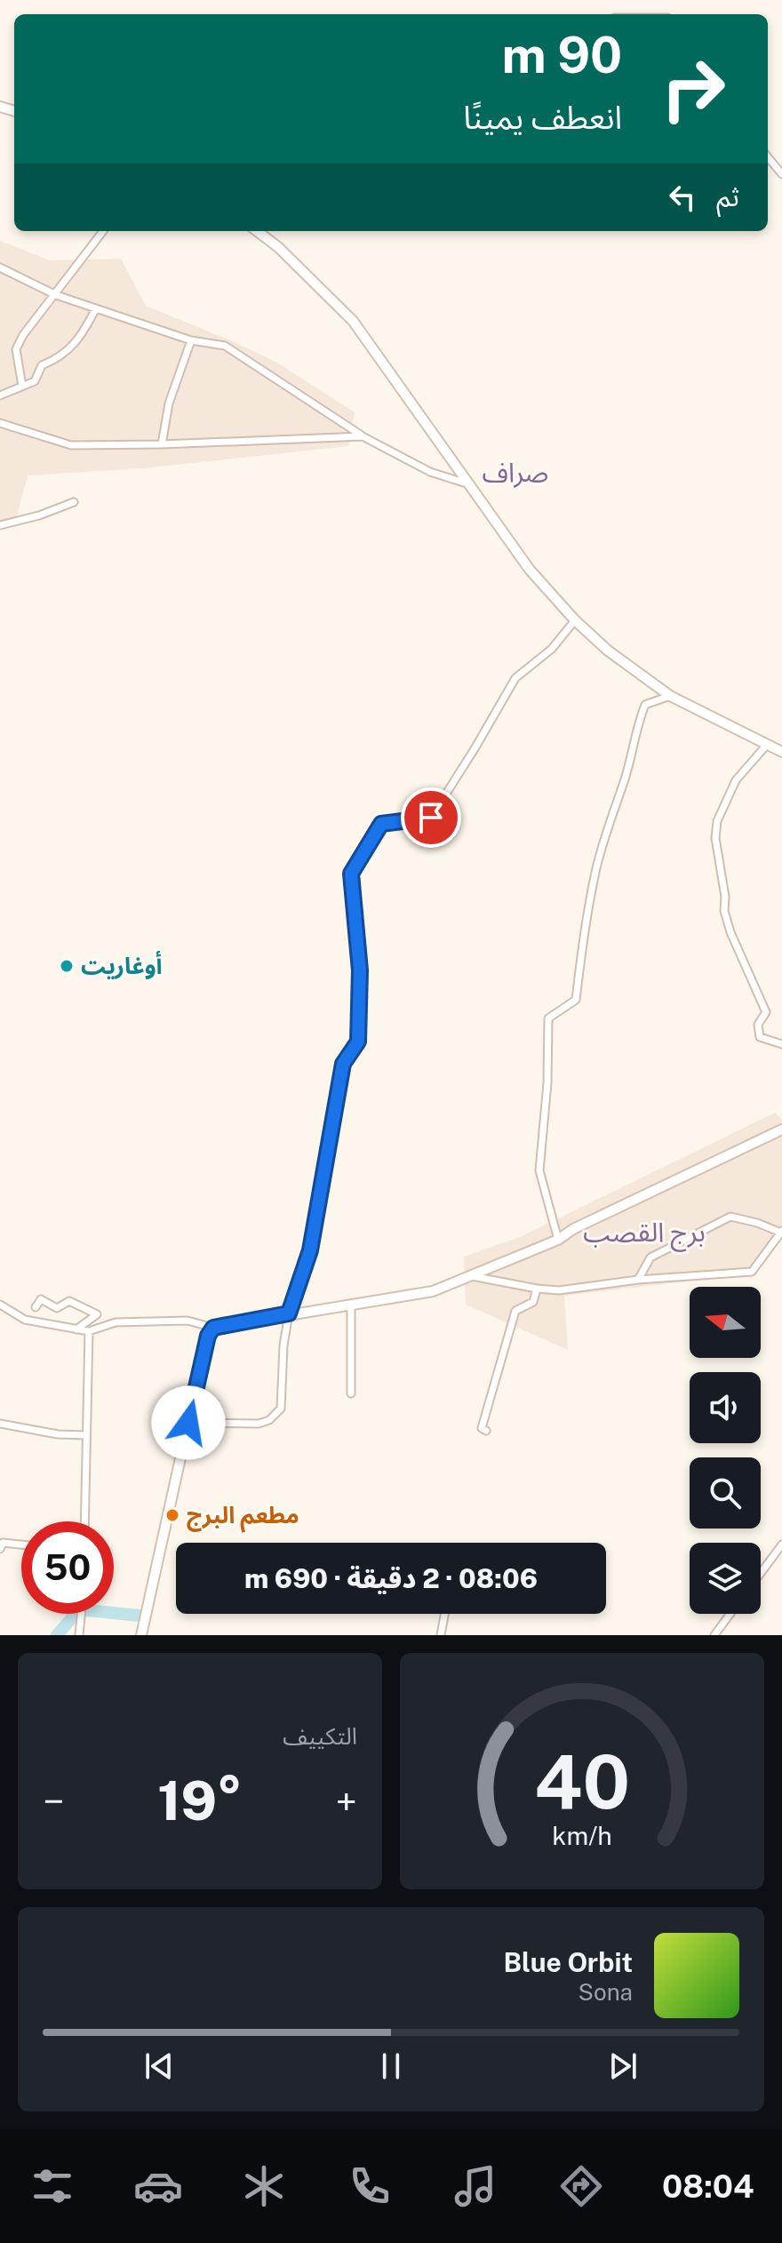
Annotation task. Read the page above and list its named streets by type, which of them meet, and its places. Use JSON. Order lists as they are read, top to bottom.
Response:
{
  "districts": ["صراف", "برج القصب"],
  "places": ["أوغاريت", "مطعم البرج"],
  "north": "left",
  "page": {
    "turn": ["90 m", "انعطف يمينًا"],
    "then": "ثم",
    "limit": "50",
    "trip": "08:06 · 2 دقيقة · 690 m",
    "tile": "التكييف",
    "heat": ["−", "19°", "+"],
    "song": ["Blue Orbit", "Sona"],
    "tabs": "08:04",
    "gauge": ["40", "km/h"]
  }
}
